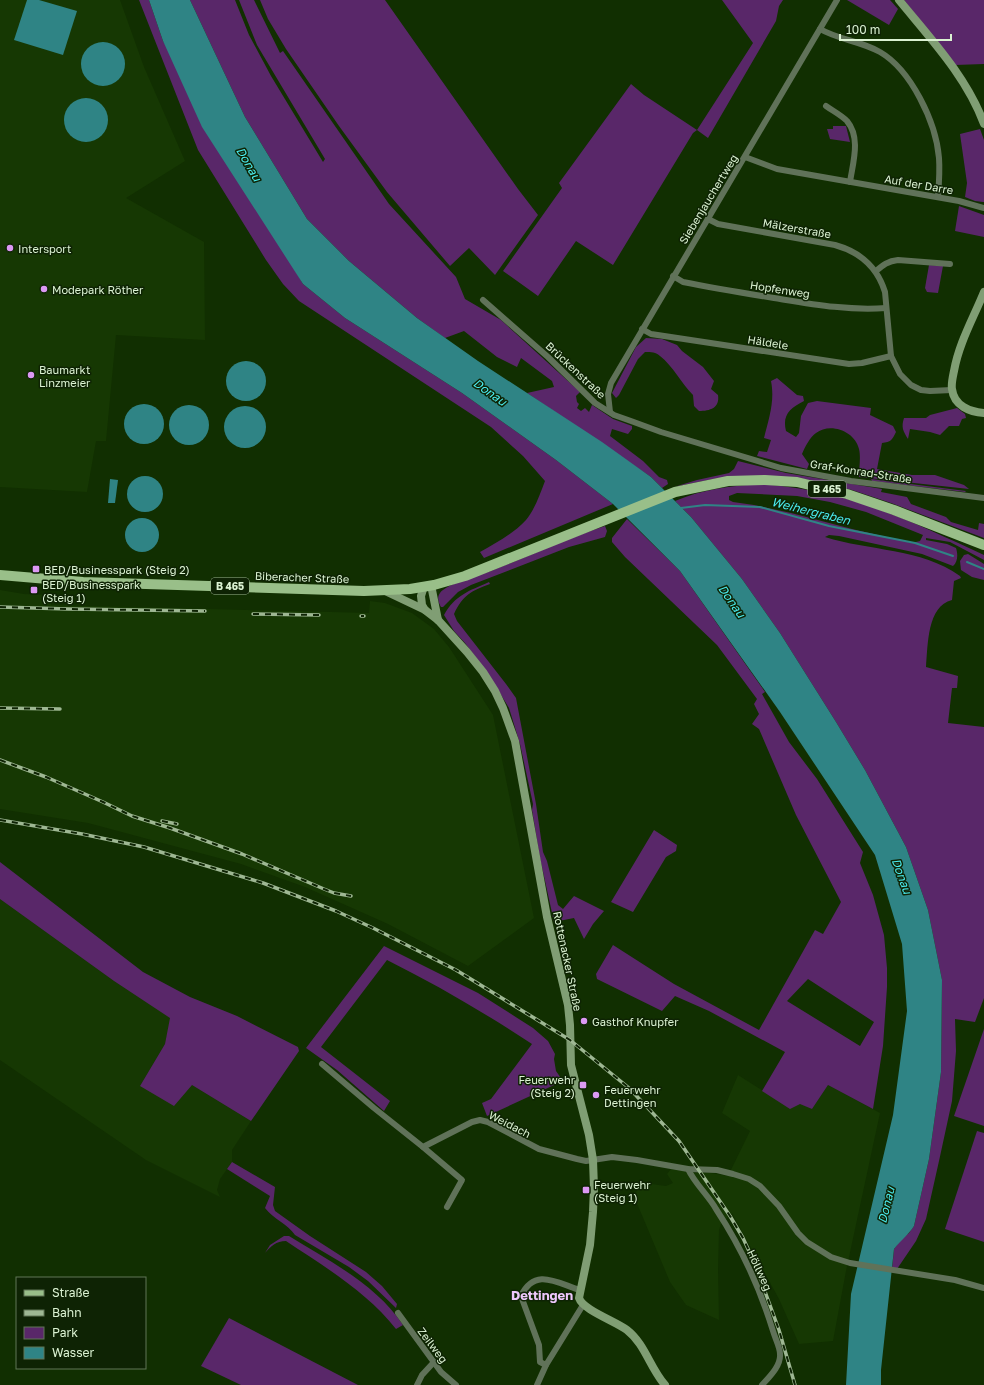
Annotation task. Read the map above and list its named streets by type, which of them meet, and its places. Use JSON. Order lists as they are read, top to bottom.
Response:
{
  "streets": {
    "main road": ["B 465", "Biberacher Straße", "Rottenacker Straße"],
    "street": [
      "Auf der Darre",
      "Siebenjauchertweg",
      "Mälzerstraße",
      "Hopfenweg",
      "Häldele",
      "Brückenstraße",
      "Graf-Konrad-Straße",
      "Weidach",
      "Höllweg",
      "Zeilweg"
    ]
  },
  "crossings": [
    ["Auf der Darre", "Siebenjauchertweg"],
    ["Siebenjauchertweg", "Mälzerstraße"],
    ["Siebenjauchertweg", "Hopfenweg"],
    ["Siebenjauchertweg", "Häldele"],
    ["Siebenjauchertweg", "Brückenstraße"],
    ["Mälzerstraße", "Hopfenweg"],
    ["Mälzerstraße", "Häldele"],
    ["Brückenstraße", "Graf-Konrad-Straße"],
    ["B 465", "Biberacher Straße"],
    ["B 465", "Rottenacker Straße"],
    ["Biberacher Straße", "Rottenacker Straße"],
    ["Rottenacker Straße", "Weidach"]
  ],
  "districts": ["Dettingen"],
  "water": ["Donau", "Weihergraben"],
  "places": {
    "other": [
      "Intersport",
      "Modepark Röther",
      "Baumarkt Linzmeier",
      "Gasthof Knupfer",
      "Feuerwehr Dettingen"
    ],
    "transit": [
      "BED/Businesspark (Steig 2)",
      "BED/Businesspark (Steig 1)",
      "Feuerwehr (Steig 2)",
      "Feuerwehr (Steig 1)"
    ]
  },
  "legend": [
    "Straße",
    "Bahn",
    "Park",
    "Wasser"
  ],
  "scale_bar": "100 m"
}
